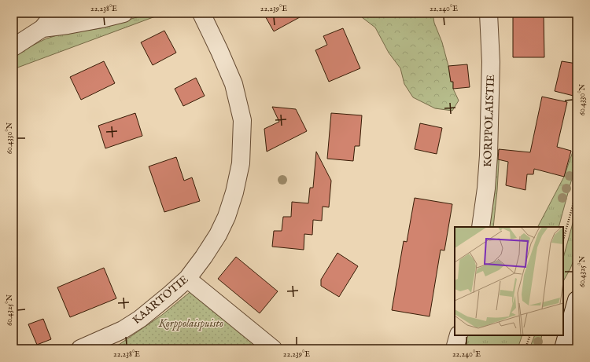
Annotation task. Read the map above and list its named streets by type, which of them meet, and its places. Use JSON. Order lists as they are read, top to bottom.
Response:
{
  "streets": {
    "street": ["KORPPOLAISTIE", "KAARTOTIE"]
  },
  "parks": ["Korppolaispuisto"],
  "coordinates": [
    "22.238°E",
    "22.239°E",
    "22.240°E",
    "60.4330°N",
    "60.4325°N"
  ]
}
